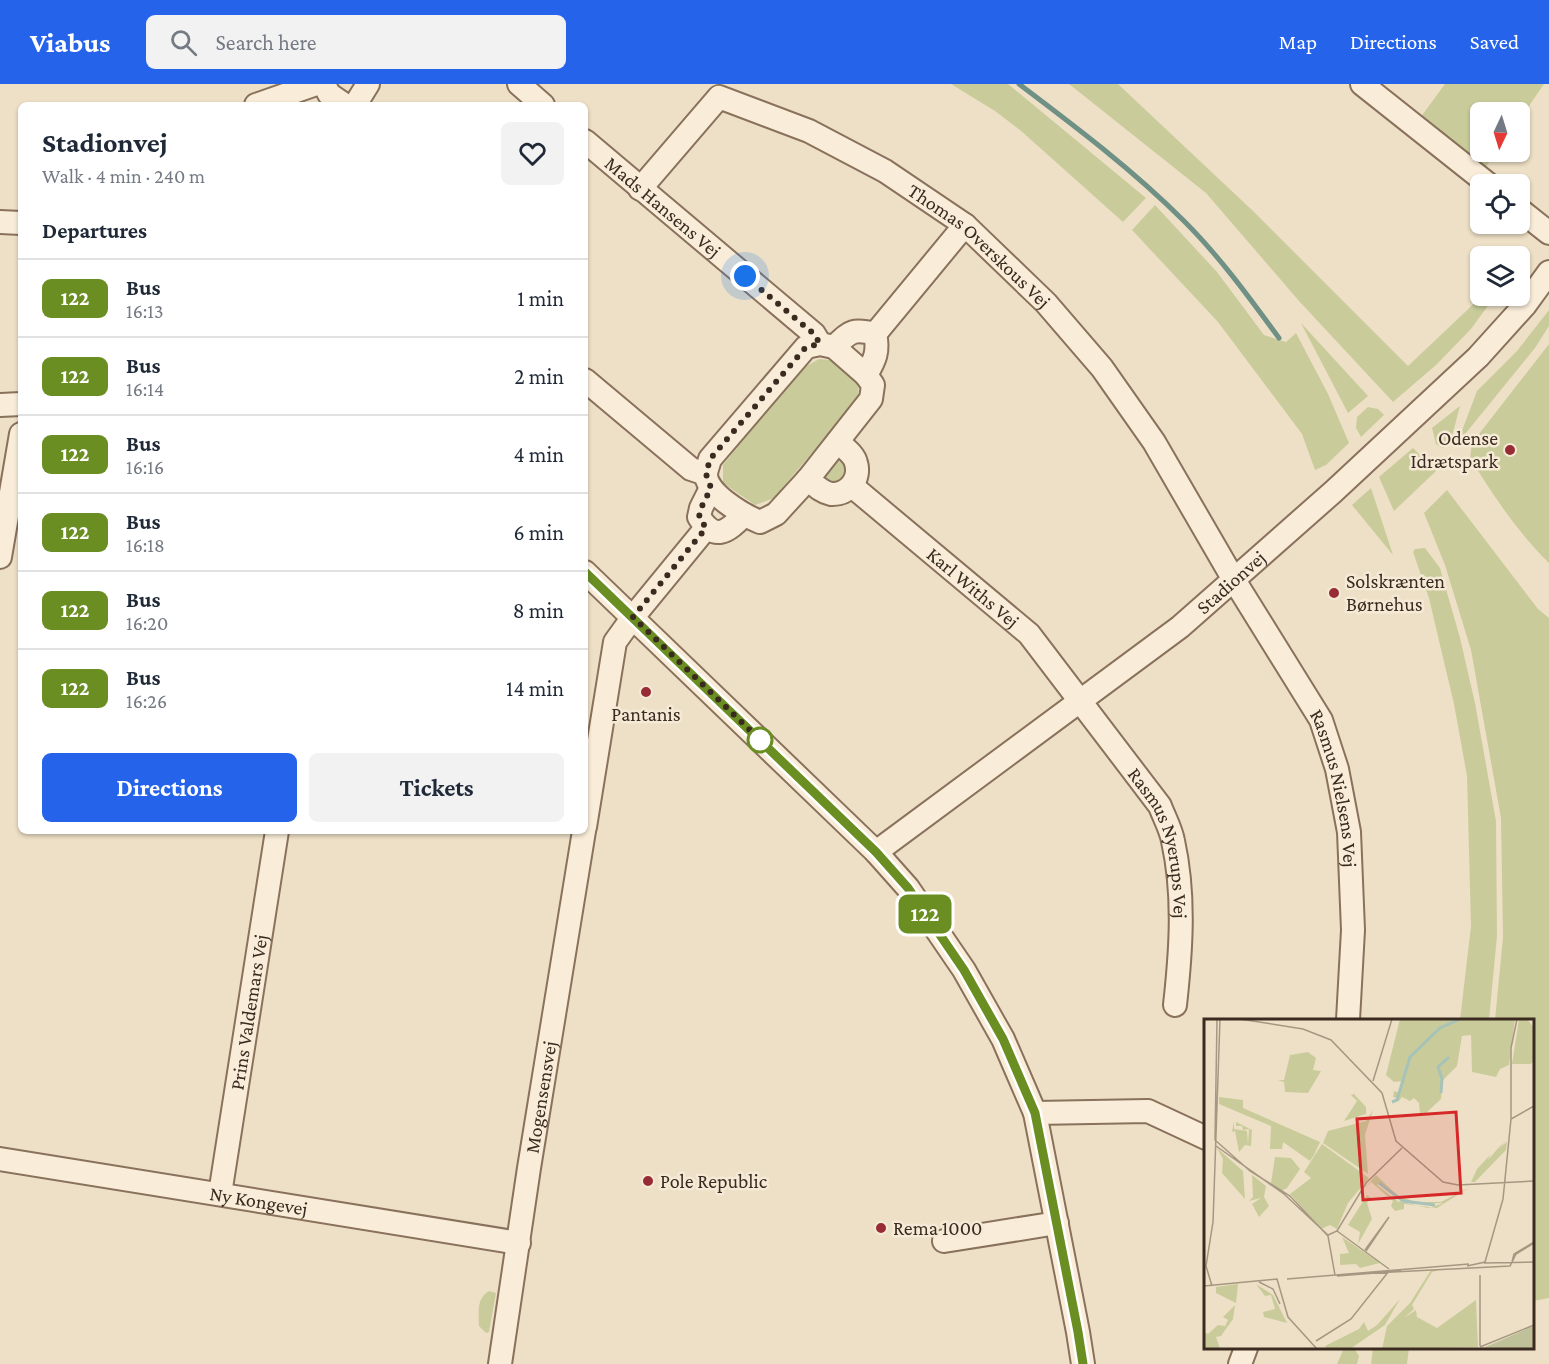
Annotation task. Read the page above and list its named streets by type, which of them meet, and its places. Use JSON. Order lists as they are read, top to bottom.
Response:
{
  "streets": {
    "street": [
      "Mads Hansens Vej",
      "Thomas Overskous Vej",
      "Stadionvej",
      "Karl Withs Vej",
      "Rasmus Nielsens Vej",
      "Rasmus Nyerups Vej",
      "Prins Valdemars Vej",
      "Mogensensvej",
      "Ny Kongevej"
    ]
  },
  "crossings": [
    ["Mads Hansens Vej", "Thomas Overskous Vej"],
    ["Thomas Overskous Vej", "Stadionvej"],
    ["Thomas Overskous Vej", "Rasmus Nielsens Vej"],
    ["Stadionvej", "Karl Withs Vej"],
    ["Stadionvej", "Rasmus Nielsens Vej"],
    ["Stadionvej", "Rasmus Nyerups Vej"],
    ["Karl Withs Vej", "Rasmus Nyerups Vej"],
    ["Prins Valdemars Vej", "Ny Kongevej"],
    ["Mogensensvej", "Ny Kongevej"]
  ],
  "places": [
    "Odense Idrætspark",
    "Solskrænten Børnehus",
    "Pantanis",
    "Pole Republic",
    "Rema 1000"
  ],
  "lines": ["bus line 122"],
  "north": "bottom",
  "page": {
    "header": "Viabus",
    "search": "Search here",
    "nav": ["Map", "Directions", "Saved"],
    "on_map": "122",
    "heading": [
      ["Stadionvej", "Walk · 4 min · 240 m"],
      "Departures"
    ],
    "list": [
      {
        "mark": "122",
        "name": "Bus",
        "note": "16:13",
        "value": "1 min"
      },
      {
        "mark": "122",
        "name": "Bus",
        "note": "16:14",
        "value": "2 min"
      },
      {
        "mark": "122",
        "name": "Bus",
        "note": "16:16",
        "value": "4 min"
      },
      {
        "mark": "122",
        "name": "Bus",
        "note": "16:18",
        "value": "6 min"
      },
      {
        "mark": "122",
        "name": "Bus",
        "note": "16:20",
        "value": "8 min"
      },
      {
        "mark": "122",
        "name": "Bus",
        "note": "16:26",
        "value": "14 min"
      }
    ],
    "buttons": ["Directions", "Tickets"]
  }
}
